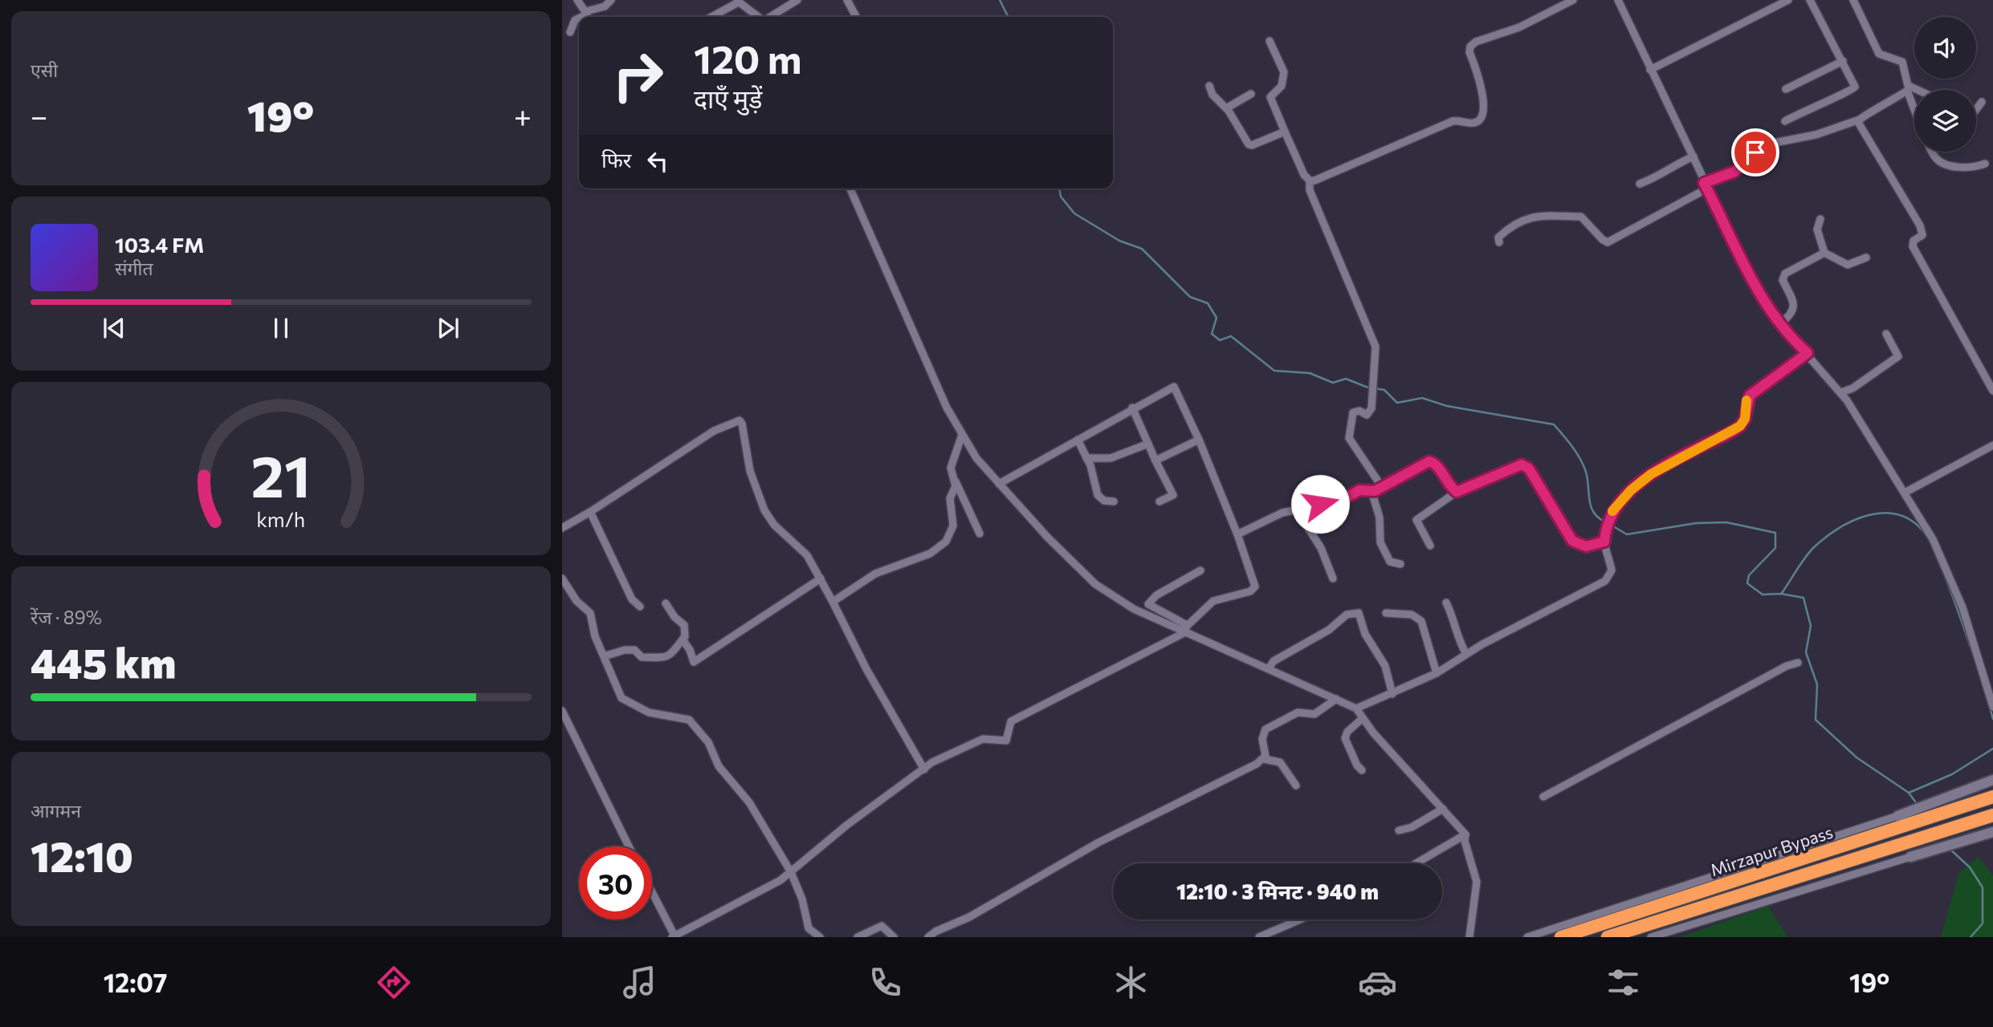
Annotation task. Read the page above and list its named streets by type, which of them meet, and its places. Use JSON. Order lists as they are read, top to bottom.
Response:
{
  "streets": {
    "highway": ["Mirzapur Bypass"]
  },
  "page": {
    "tile": [
      "एसी",
      ["रेंज · 89%", "445 km"],
      ["आगमन", "12:10"]
    ],
    "turn": ["120 m", "दाएँ मुड़ें"],
    "heat": ["−", "19°", "+"],
    "then": "फिर",
    "song": ["103.4 FM", "संगीत"],
    "limit": "30",
    "trip": "12:10 · 3 मिनट · 940 m",
    "tabs": ["12:07", "19°"],
    "gauge": ["21", "km/h"]
  }
}
